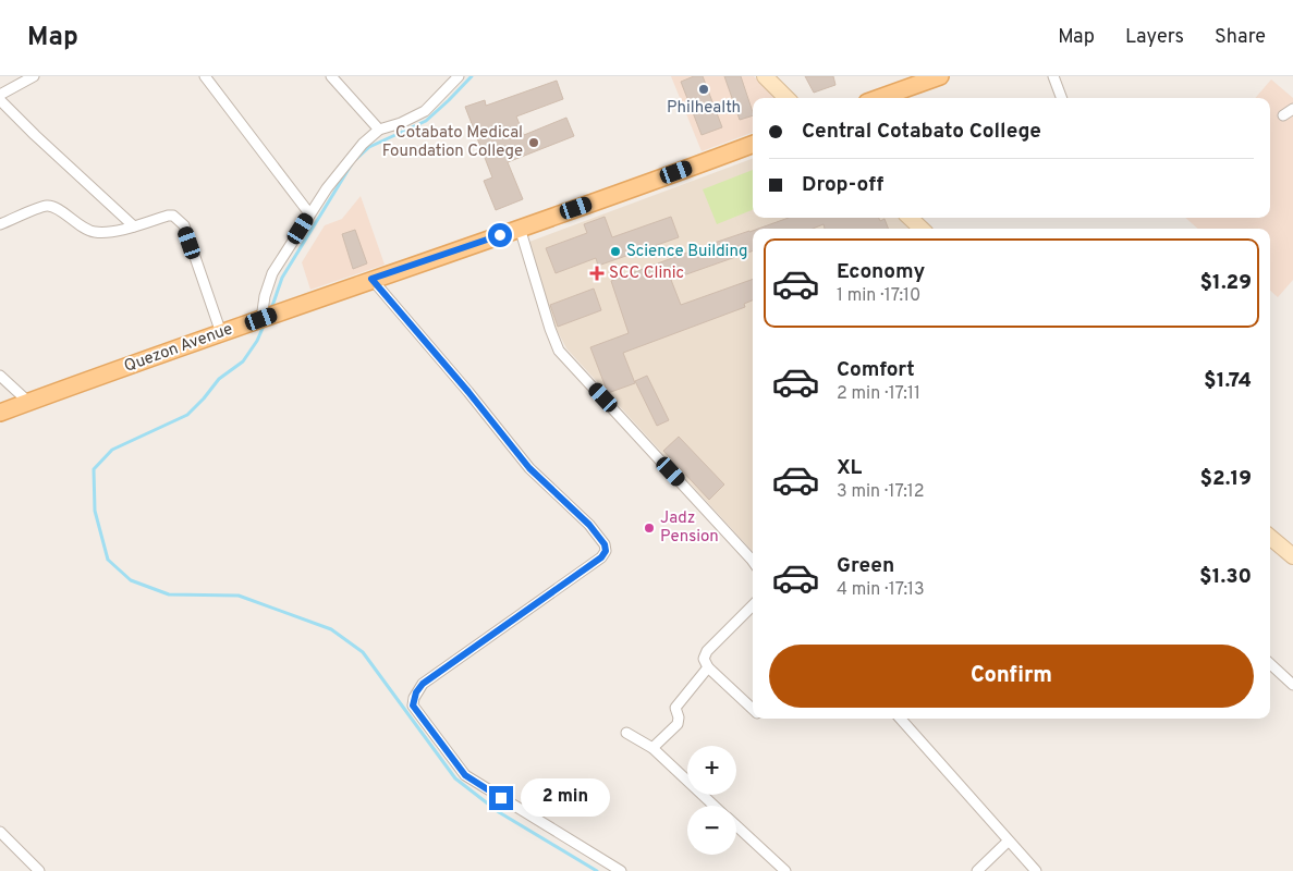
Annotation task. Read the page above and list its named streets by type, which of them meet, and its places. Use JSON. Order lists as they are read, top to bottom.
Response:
{
  "streets": {
    "main road": ["Quezon Avenue"]
  },
  "places": {
    "other": [
      "Philhealth",
      "Cotabato Medical Foundation College",
      "Science Building",
      "Jadz Pension"
    ],
    "health": ["SCC Clinic"]
  },
  "page": {
    "header": "Map",
    "nav": ["Map", "Layers", "Share"],
    "banner": ["Central Cotabato College", "Drop-off"],
    "list": [
      {
        "name": "Economy",
        "note": "1 min · 17:10",
        "value": "$1.29"
      },
      {
        "name": "Comfort",
        "note": "2 min · 17:11",
        "value": "$1.74"
      },
      {
        "name": "XL",
        "note": "3 min · 17:12",
        "value": "$2.19"
      },
      {
        "name": "Green",
        "note": "4 min · 17:13",
        "value": "$1.30"
      }
    ],
    "buttons": "Confirm",
    "map_buttons": ["+", "−"],
    "bubble": "2 min"
  }
}
